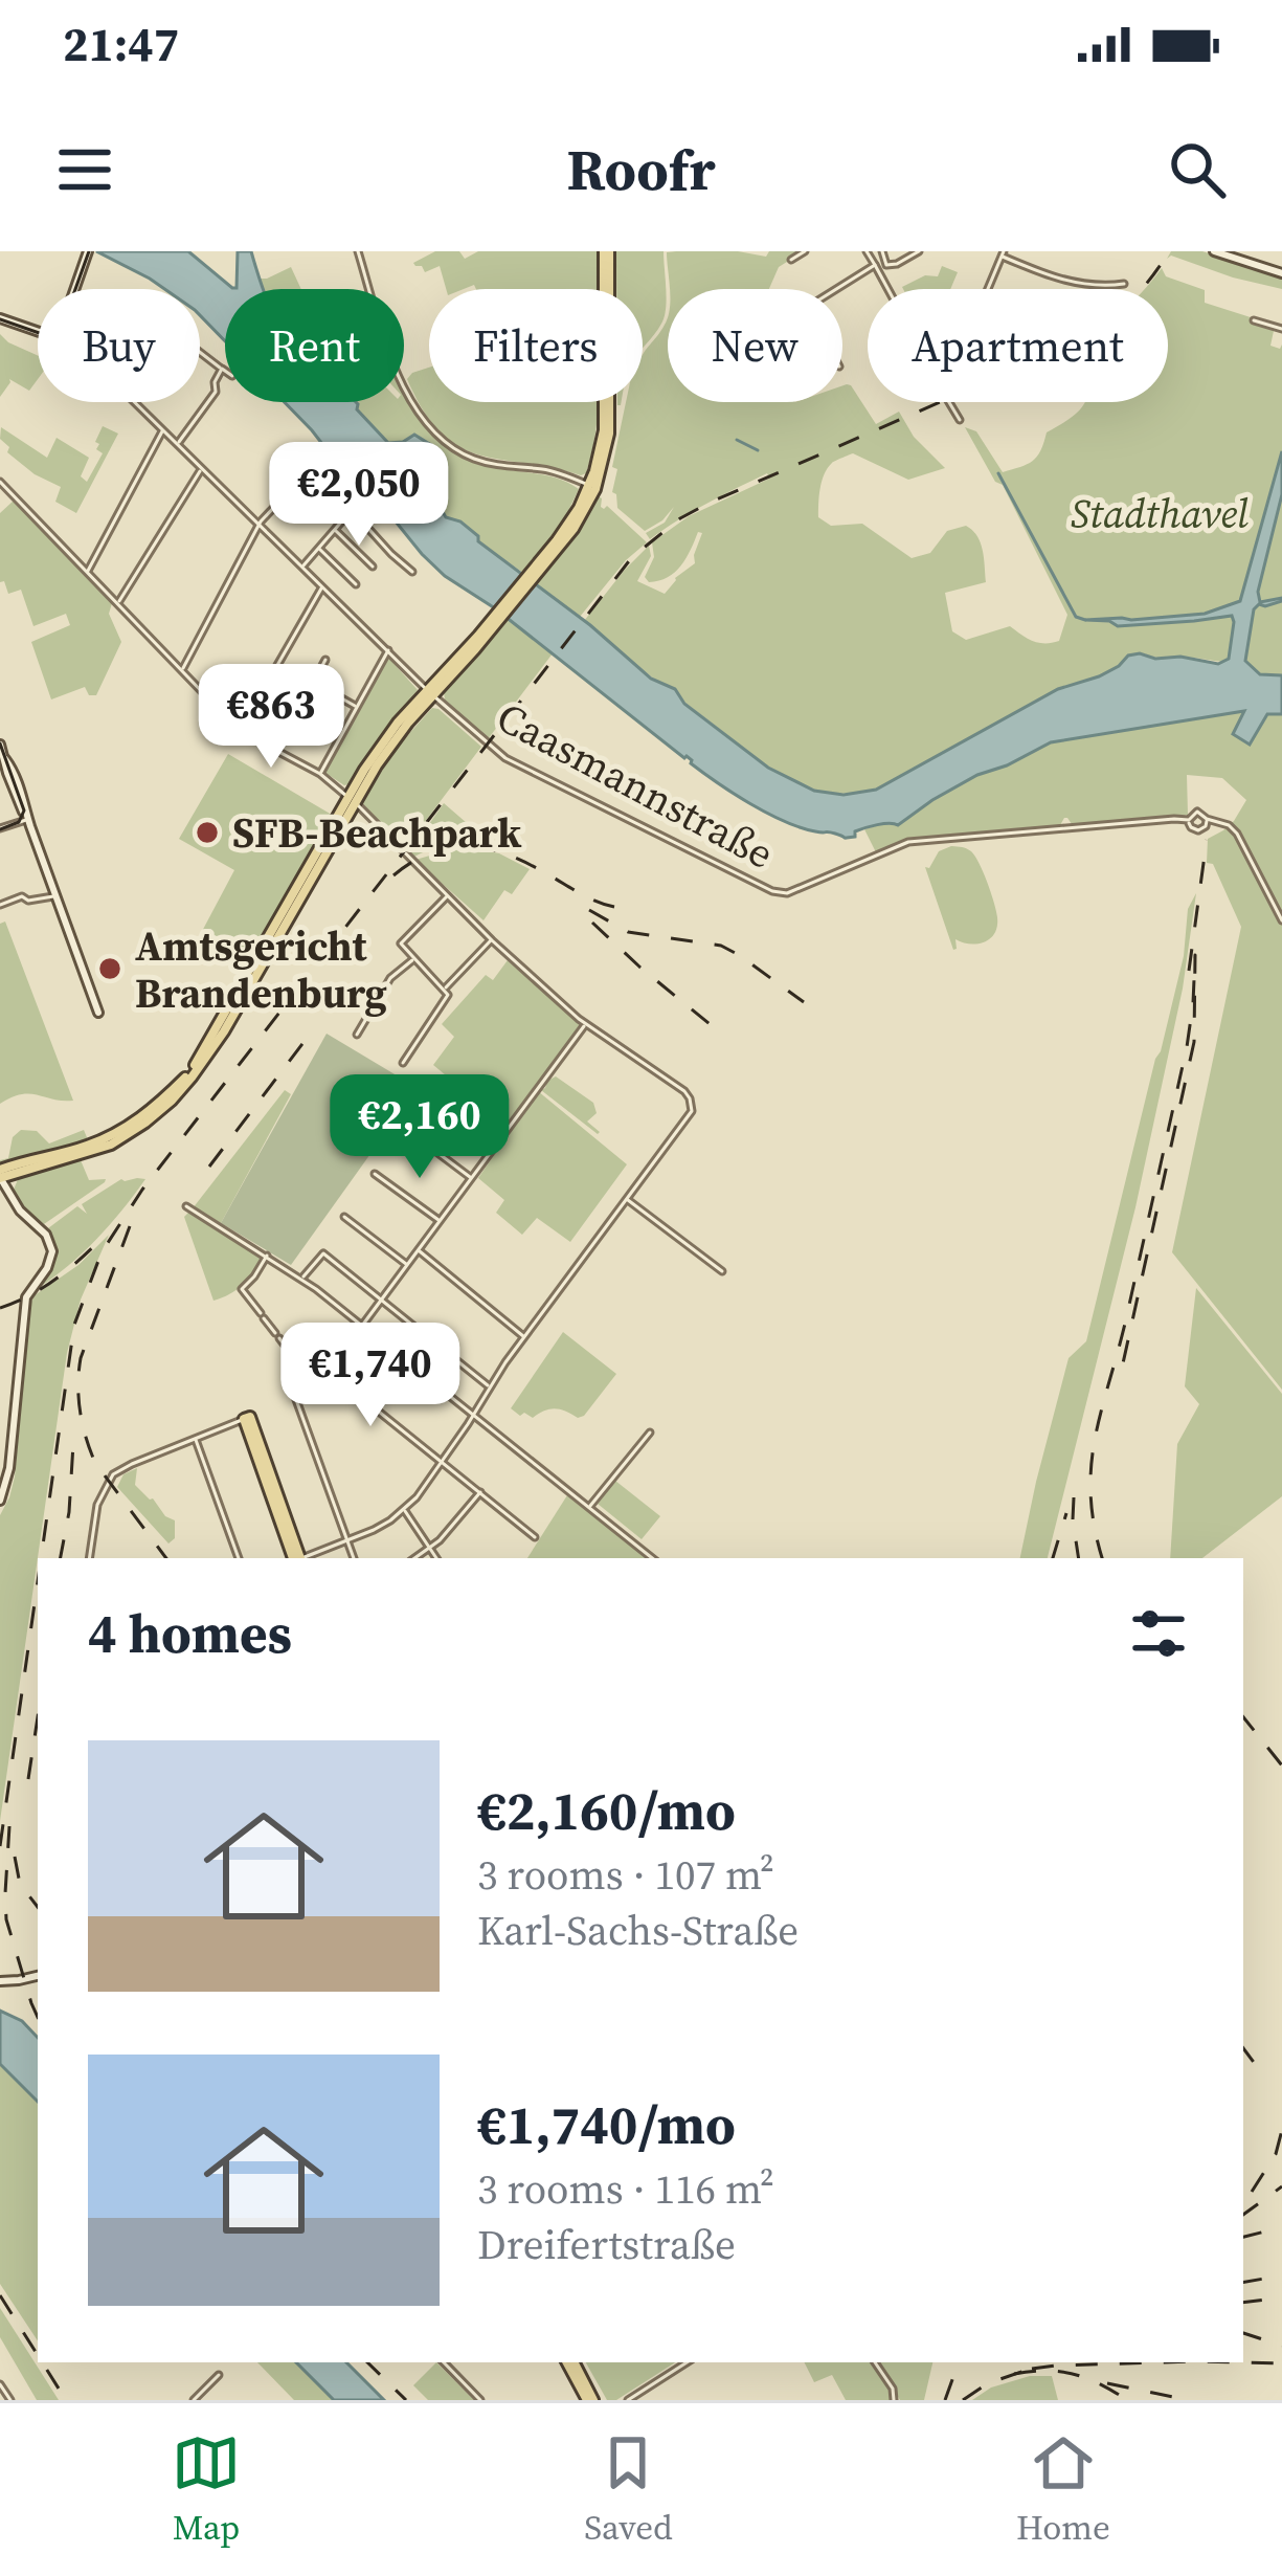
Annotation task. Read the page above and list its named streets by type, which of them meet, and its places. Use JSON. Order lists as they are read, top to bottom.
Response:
{
  "streets": {
    "street": ["Caasmannstraße"]
  },
  "parks": ["Stadthavel"],
  "places": ["SFB-Beachpark", "Amtsgericht Brandenburg"],
  "page": {
    "status": "21:47",
    "header": "Roofr",
    "chip": [
      "Buy",
      "Rent",
      "Filters",
      "New",
      "Apartment"
    ],
    "price": [
      "€2,050",
      "€863",
      "€2,160",
      "€1,740"
    ],
    "heading": "4 homes",
    "list": [
      {
        "name": "€2,160/mo",
        "note": "3 rooms · 107 m² · Karl-Sachs-Straße"
      },
      {
        "name": "€1,740/mo",
        "note": "3 rooms · 116 m² · Dreifertstraße"
      }
    ],
    "tabs": ["Map", "Saved", "Home"]
  }
}
